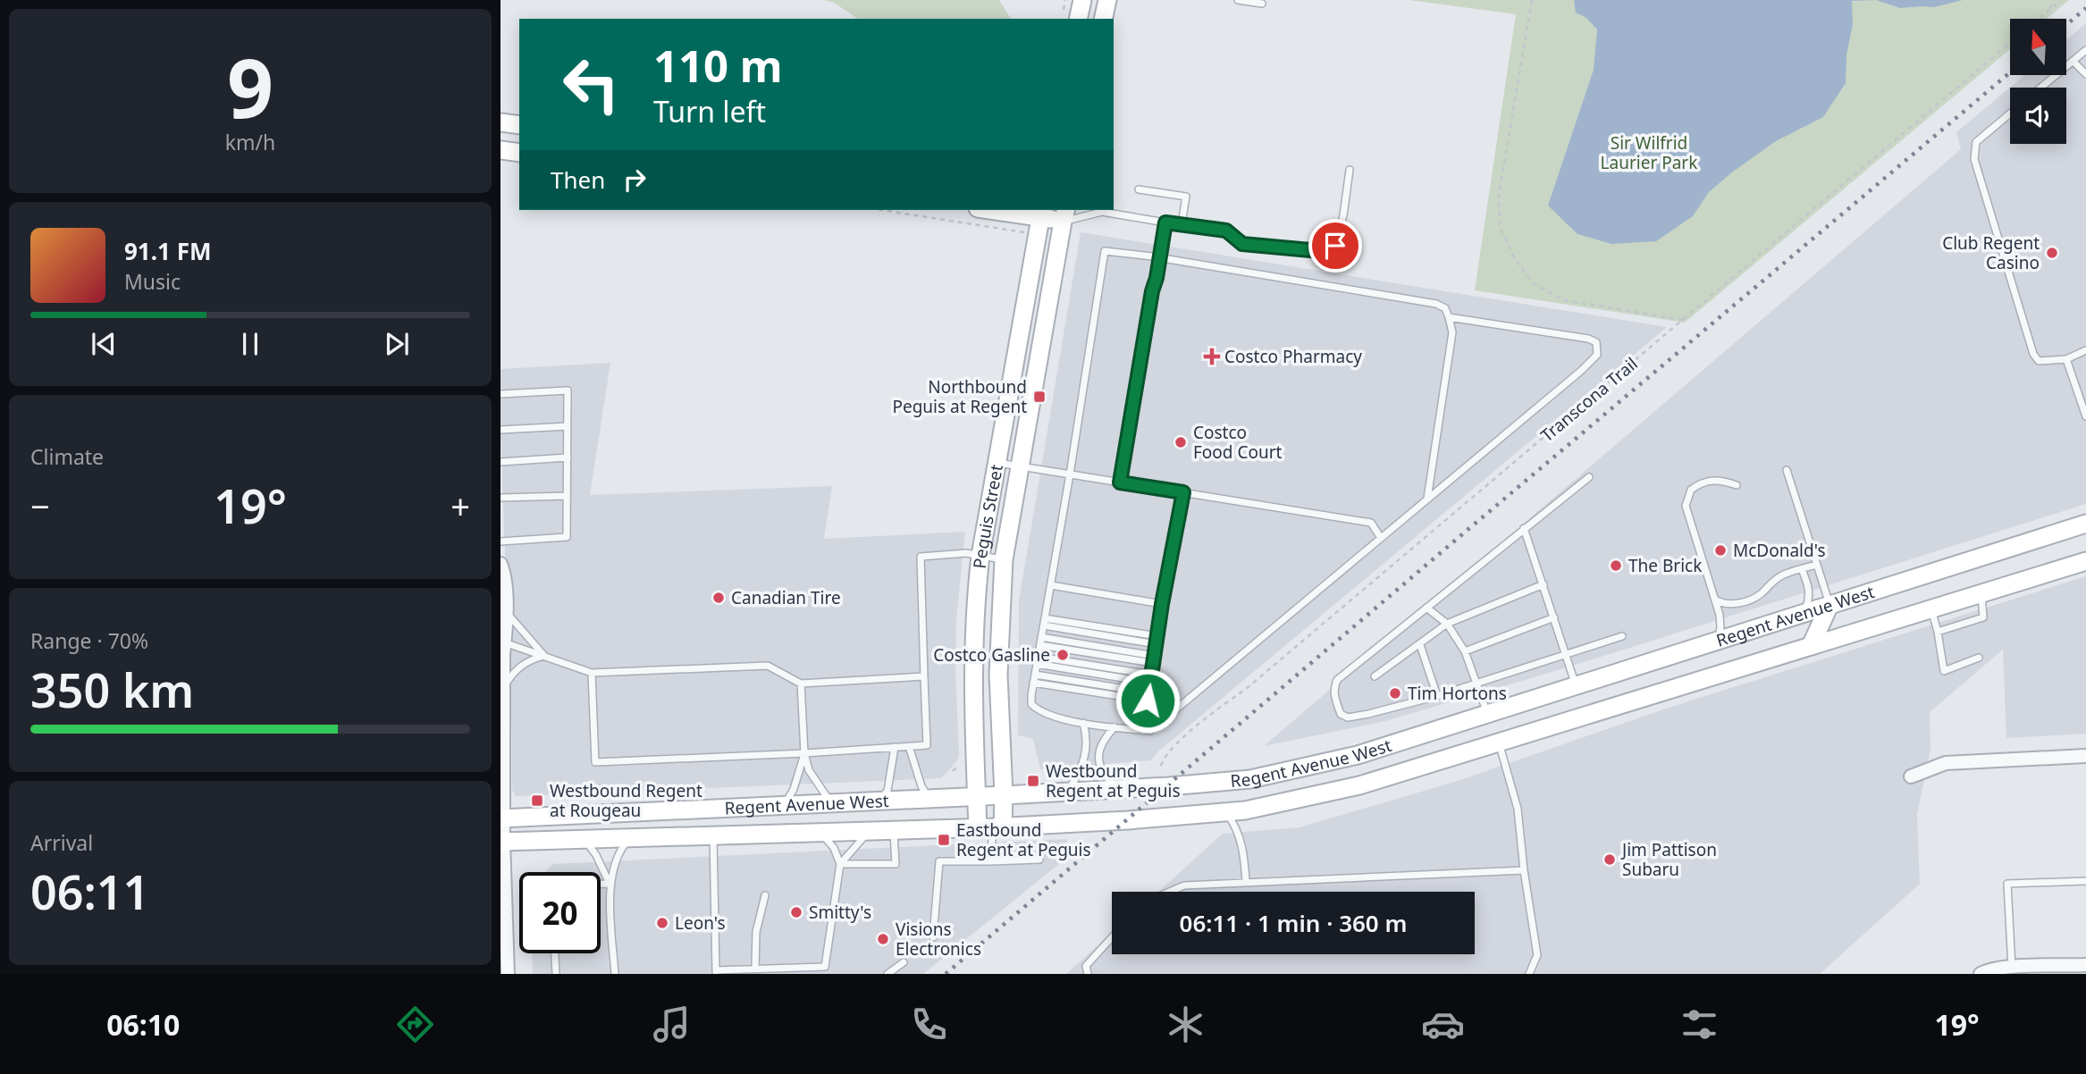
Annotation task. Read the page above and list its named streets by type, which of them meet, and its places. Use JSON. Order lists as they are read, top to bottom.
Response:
{
  "streets": {
    "main road": ["Peguis Street", "Regent Avenue West"],
    "path": ["Transcona Trail"]
  },
  "crossings": [
    ["Peguis Street", "Regent Avenue West"]
  ],
  "parks": ["Sir Wilfrid Laurier Park"],
  "places": {
    "other": [
      "Club Regent Casino",
      "Costco Food Court",
      "McDonald's",
      "The Brick",
      "Canadian Tire",
      "Costco Gasline",
      "Tim Hortons",
      "Jim Pattison Subaru",
      "Smitty's",
      "Leon's",
      "Visions Electronics"
    ],
    "health": ["Costco Pharmacy"],
    "transit": [
      "Northbound Peguis at Regent",
      "Westbound Regent at Peguis",
      "Westbound Regent at Rougeau",
      "Eastbound Regent at Peguis"
    ]
  },
  "north": "top",
  "page": {
    "tile": [
      ["9", "km/h"],
      "Climate",
      ["Range · 70%", "350 km"],
      ["Arrival", "06:11"]
    ],
    "turn": ["110 m", "Turn left"],
    "then": "Then",
    "song": ["91.1 FM", "Music"],
    "heat": ["−", "19°", "+"],
    "limit": "20",
    "trip": "06:11 · 1 min · 360 m",
    "tabs": ["06:10", "19°"]
  }
}
